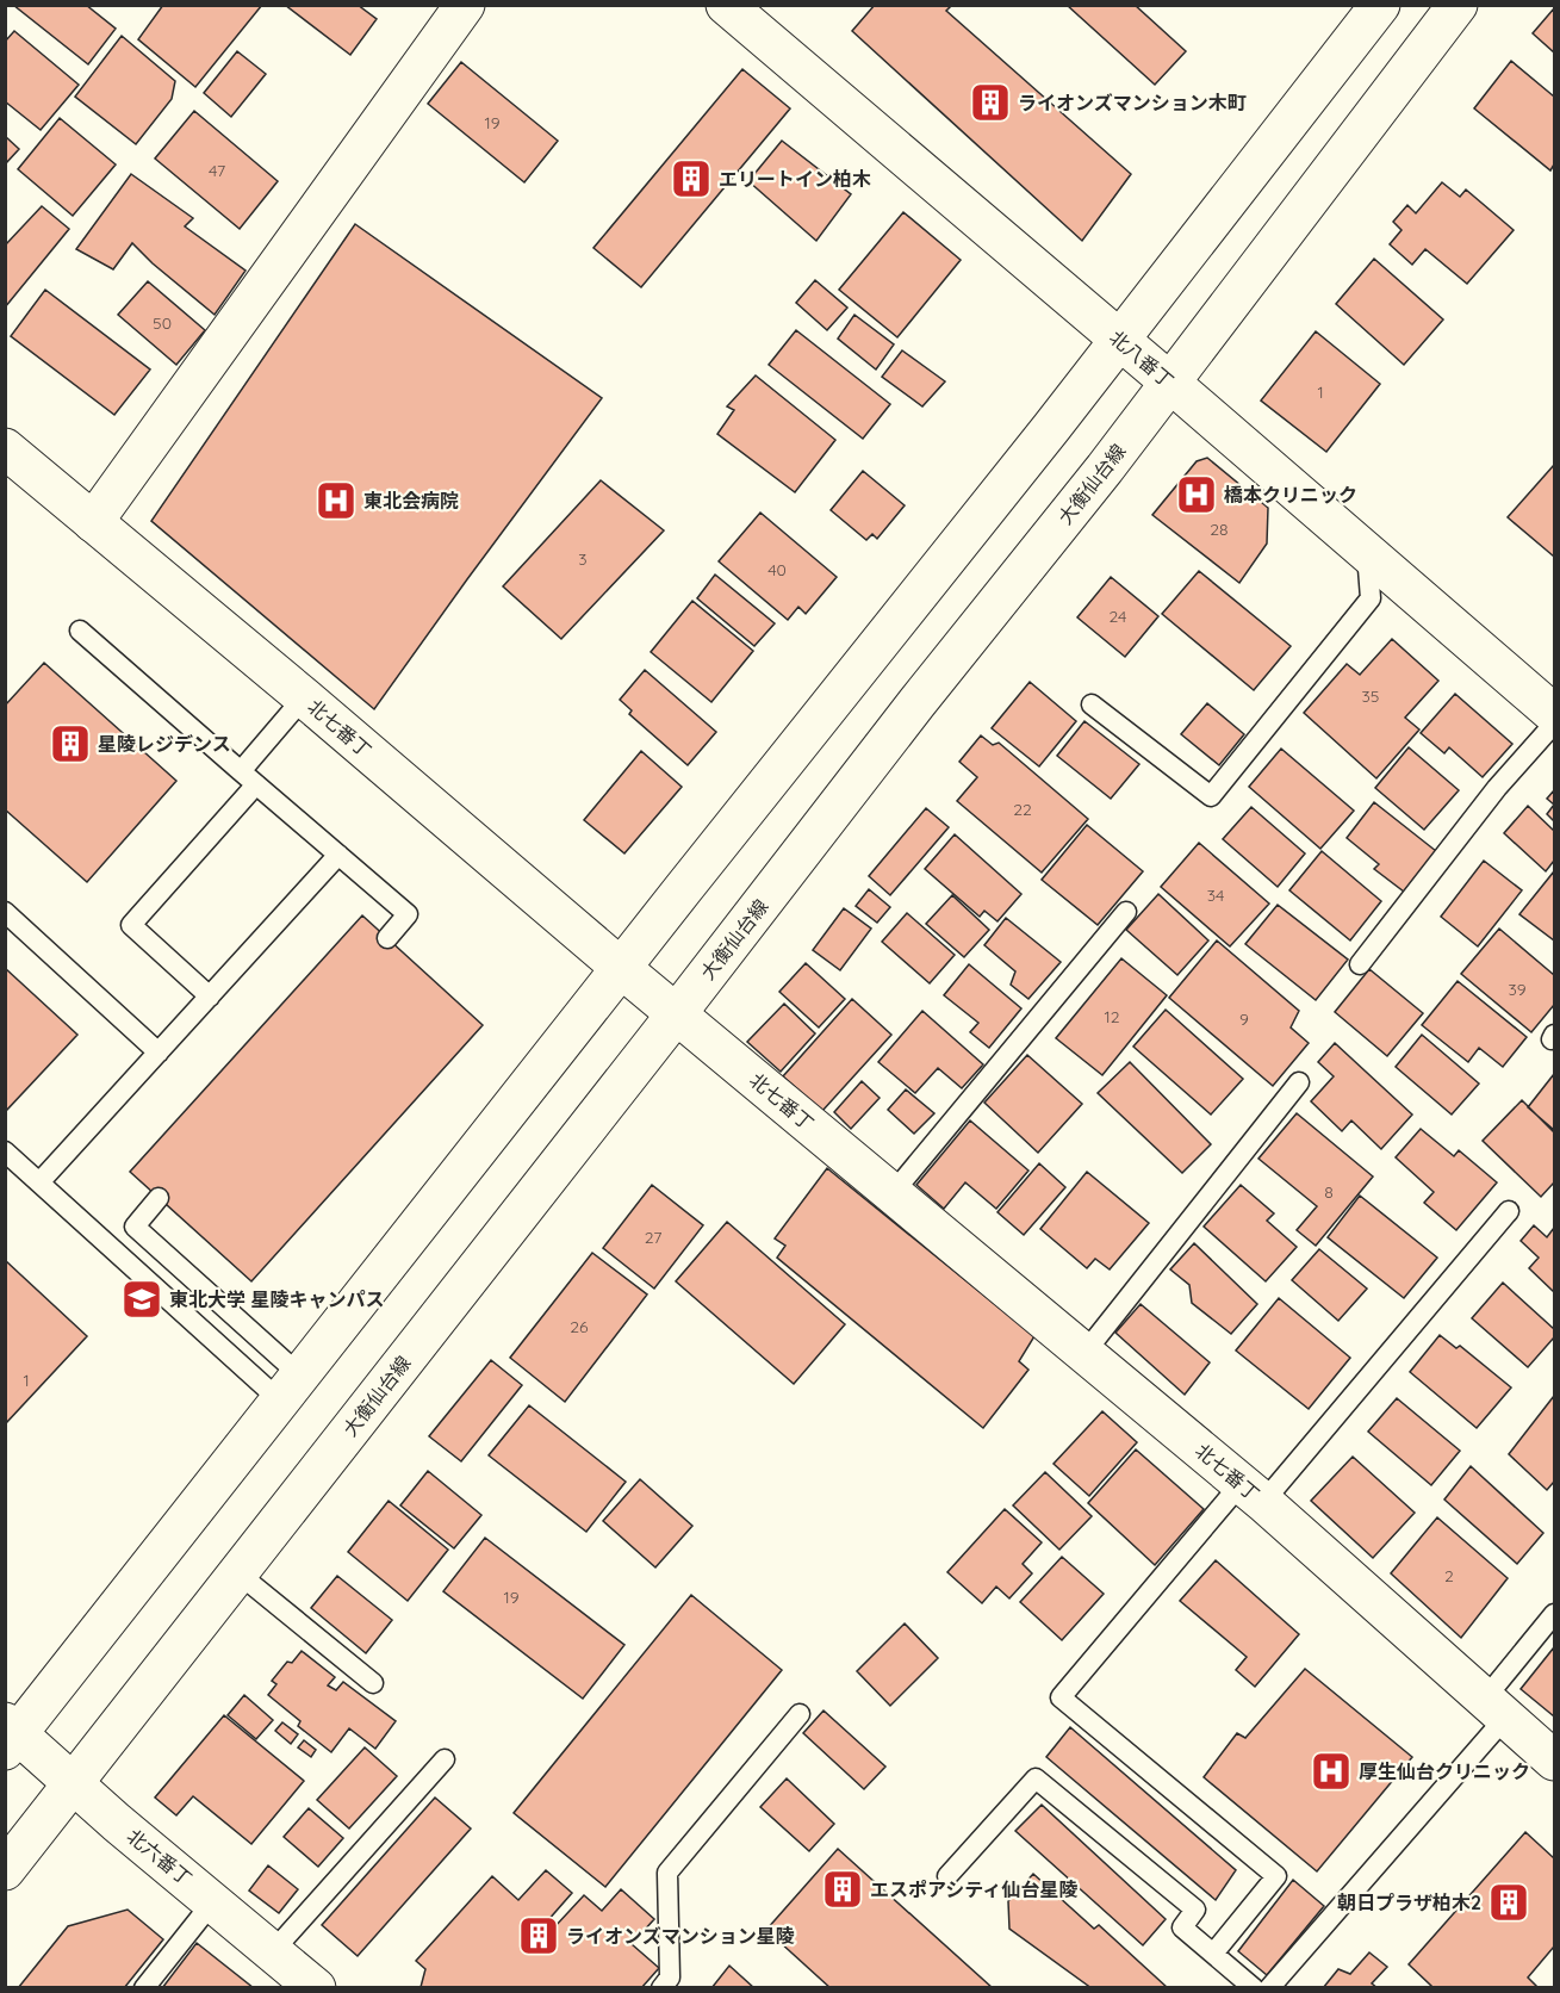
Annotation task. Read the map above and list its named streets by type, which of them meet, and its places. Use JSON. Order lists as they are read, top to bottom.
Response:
{
  "streets": {
    "main road": [
      "北八番丁",
      "大衡仙台線",
      "北七番丁",
      "北六番丁"
    ]
  },
  "crossings": [
    ["北八番丁", "大衡仙台線"],
    ["大衡仙台線", "北七番丁"],
    ["大衡仙台線", "北六番丁"]
  ],
  "places": {
    "building": [
      "ライオンズマンション木町",
      "エリートイン柏木",
      "星陵レジデンス",
      "エスポアシティ仙台星陵",
      "朝日プラザ柏木2",
      "ライオンズマンション星陵"
    ],
    "hospital": ["橋本クリニック", "東北会病院", "厚生仙台クリニック"],
    "school or university": ["東北大学 星陵キャンパス"]
  },
  "house_numbers": [
    "19",
    "47",
    "50",
    "1",
    "28",
    "3",
    "40",
    "24",
    "35",
    "22",
    "34",
    "39",
    "12",
    "9",
    "8",
    "27",
    "26",
    "1",
    "2",
    "19"
  ]
}
